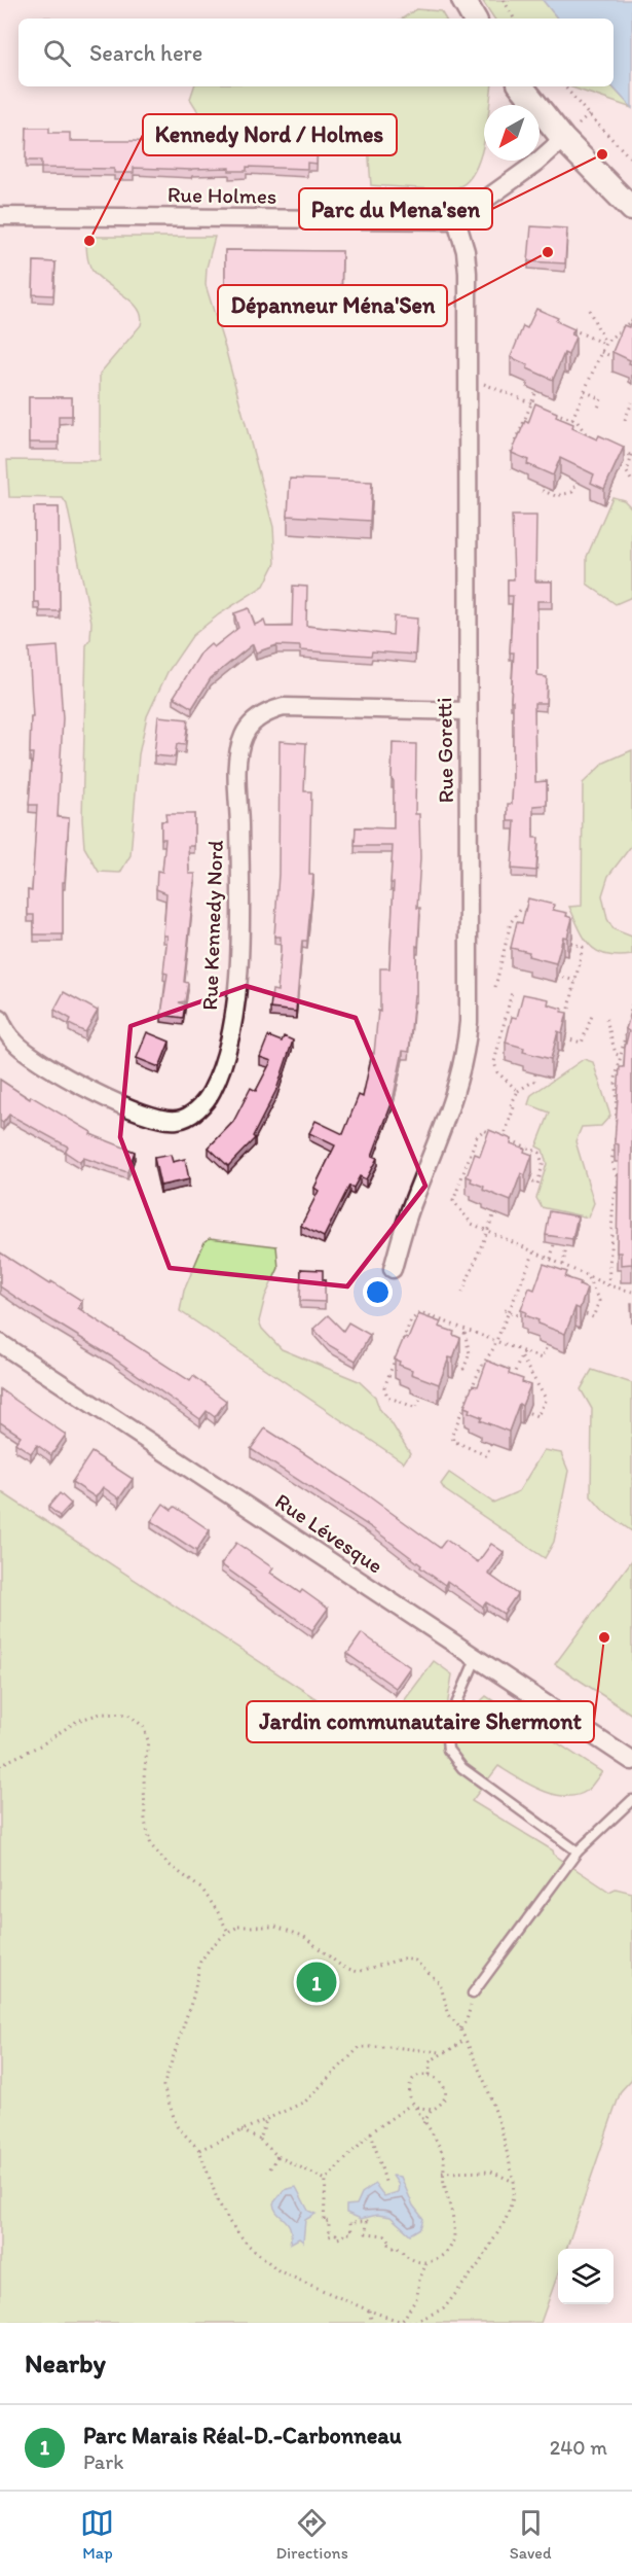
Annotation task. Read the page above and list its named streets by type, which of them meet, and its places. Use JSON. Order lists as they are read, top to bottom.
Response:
{
  "streets": {
    "street": [
      "Rue Holmes",
      "Rue Goretti",
      "Rue Kennedy Nord",
      "Rue Lévesque"
    ]
  },
  "crossings": [
    ["Rue Holmes", "Rue Goretti"],
    ["Rue Goretti", "Rue Kennedy Nord"]
  ],
  "places": [
    "Parc du Mena'sen",
    "Kennedy Nord / Holmes",
    "Dépanneur Ména'Sen",
    "Jardin communautaire Shermont"
  ],
  "north": "bottom left",
  "page": {
    "search": "Search here",
    "pins": "1",
    "heading": "Nearby",
    "list": [
      {
        "mark": "1",
        "name": "Parc Marais Réal-D.-Carbonneau",
        "note": "Park",
        "value": "240 m"
      }
    ],
    "nav": ["Map", "Directions", "Saved"]
  }
}
